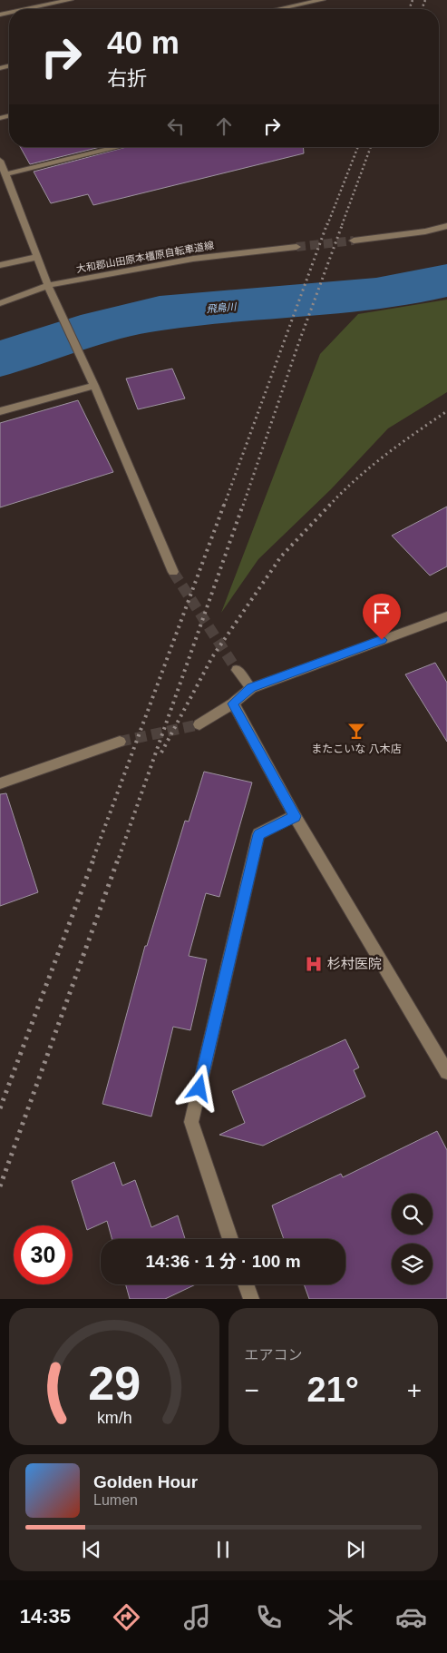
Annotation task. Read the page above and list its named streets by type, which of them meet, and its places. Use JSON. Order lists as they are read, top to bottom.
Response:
{
  "streets": {
    "street": ["大和郡山田原本橿原自転車道線"]
  },
  "water": ["飛鳥川"],
  "places": {
    "bar": ["またこいな 八木店"],
    "hospital": ["杉村医院"]
  },
  "page": {
    "turn": ["40 m", "右折"],
    "limit": "30",
    "trip": "14:36 · 1 分 · 100 m",
    "tile": "エアコン",
    "heat": ["−", "21°", "+"],
    "song": ["Golden Hour", "Lumen"],
    "tabs": "14:35",
    "gauge": ["29", "km/h"]
  }
}
